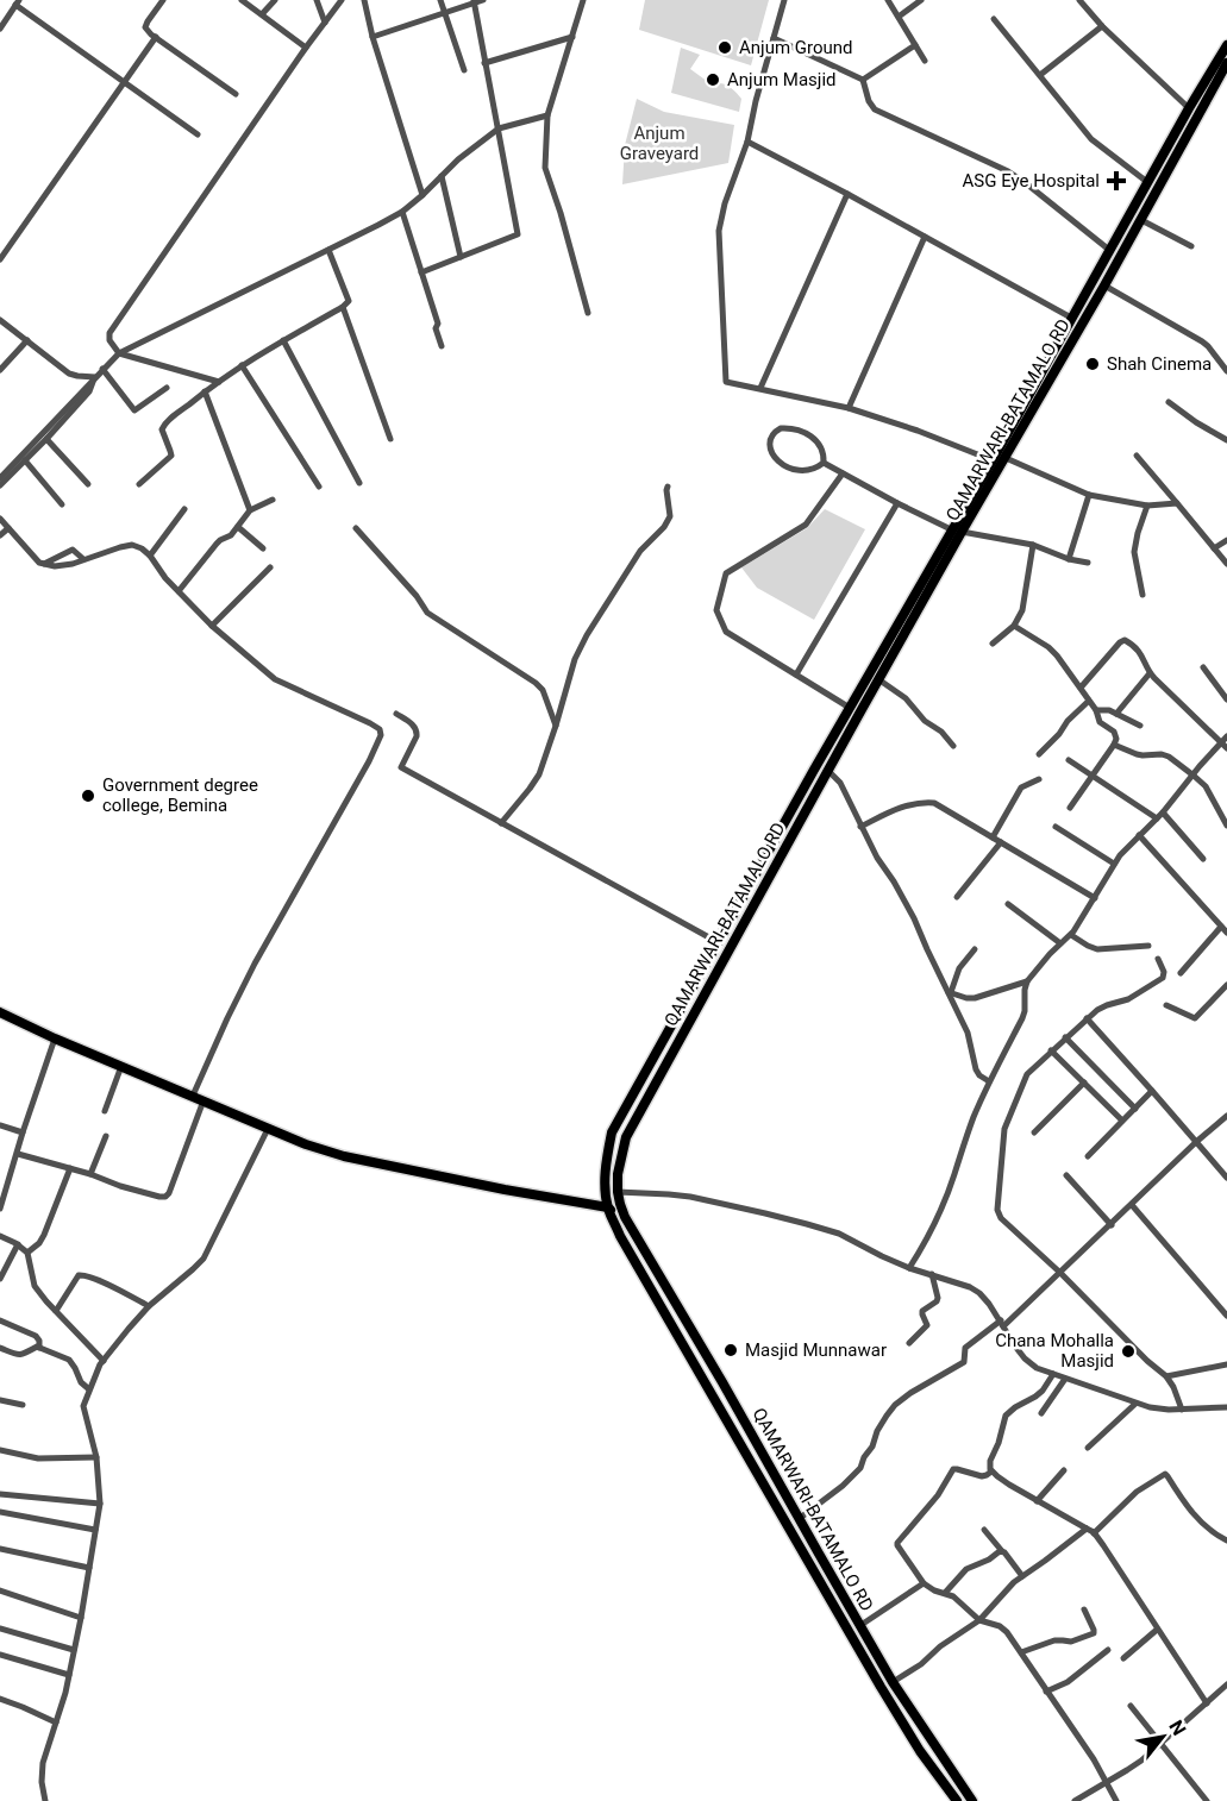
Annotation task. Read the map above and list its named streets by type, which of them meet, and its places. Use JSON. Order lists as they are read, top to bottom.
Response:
{
  "streets": {
    "main road": ["QAMARWARI-BATAMALO RD"]
  },
  "parks": ["Anjum Graveyard"],
  "places": {
    "other": [
      "Anjum Ground",
      "Anjum Masjid",
      "Shah Cinema",
      "Government degree college, Bemina",
      "Masjid Munnawar",
      "Chana Mohalla Masjid"
    ],
    "health": ["ASG Eye Hospital"]
  },
  "north": "top right"
}
